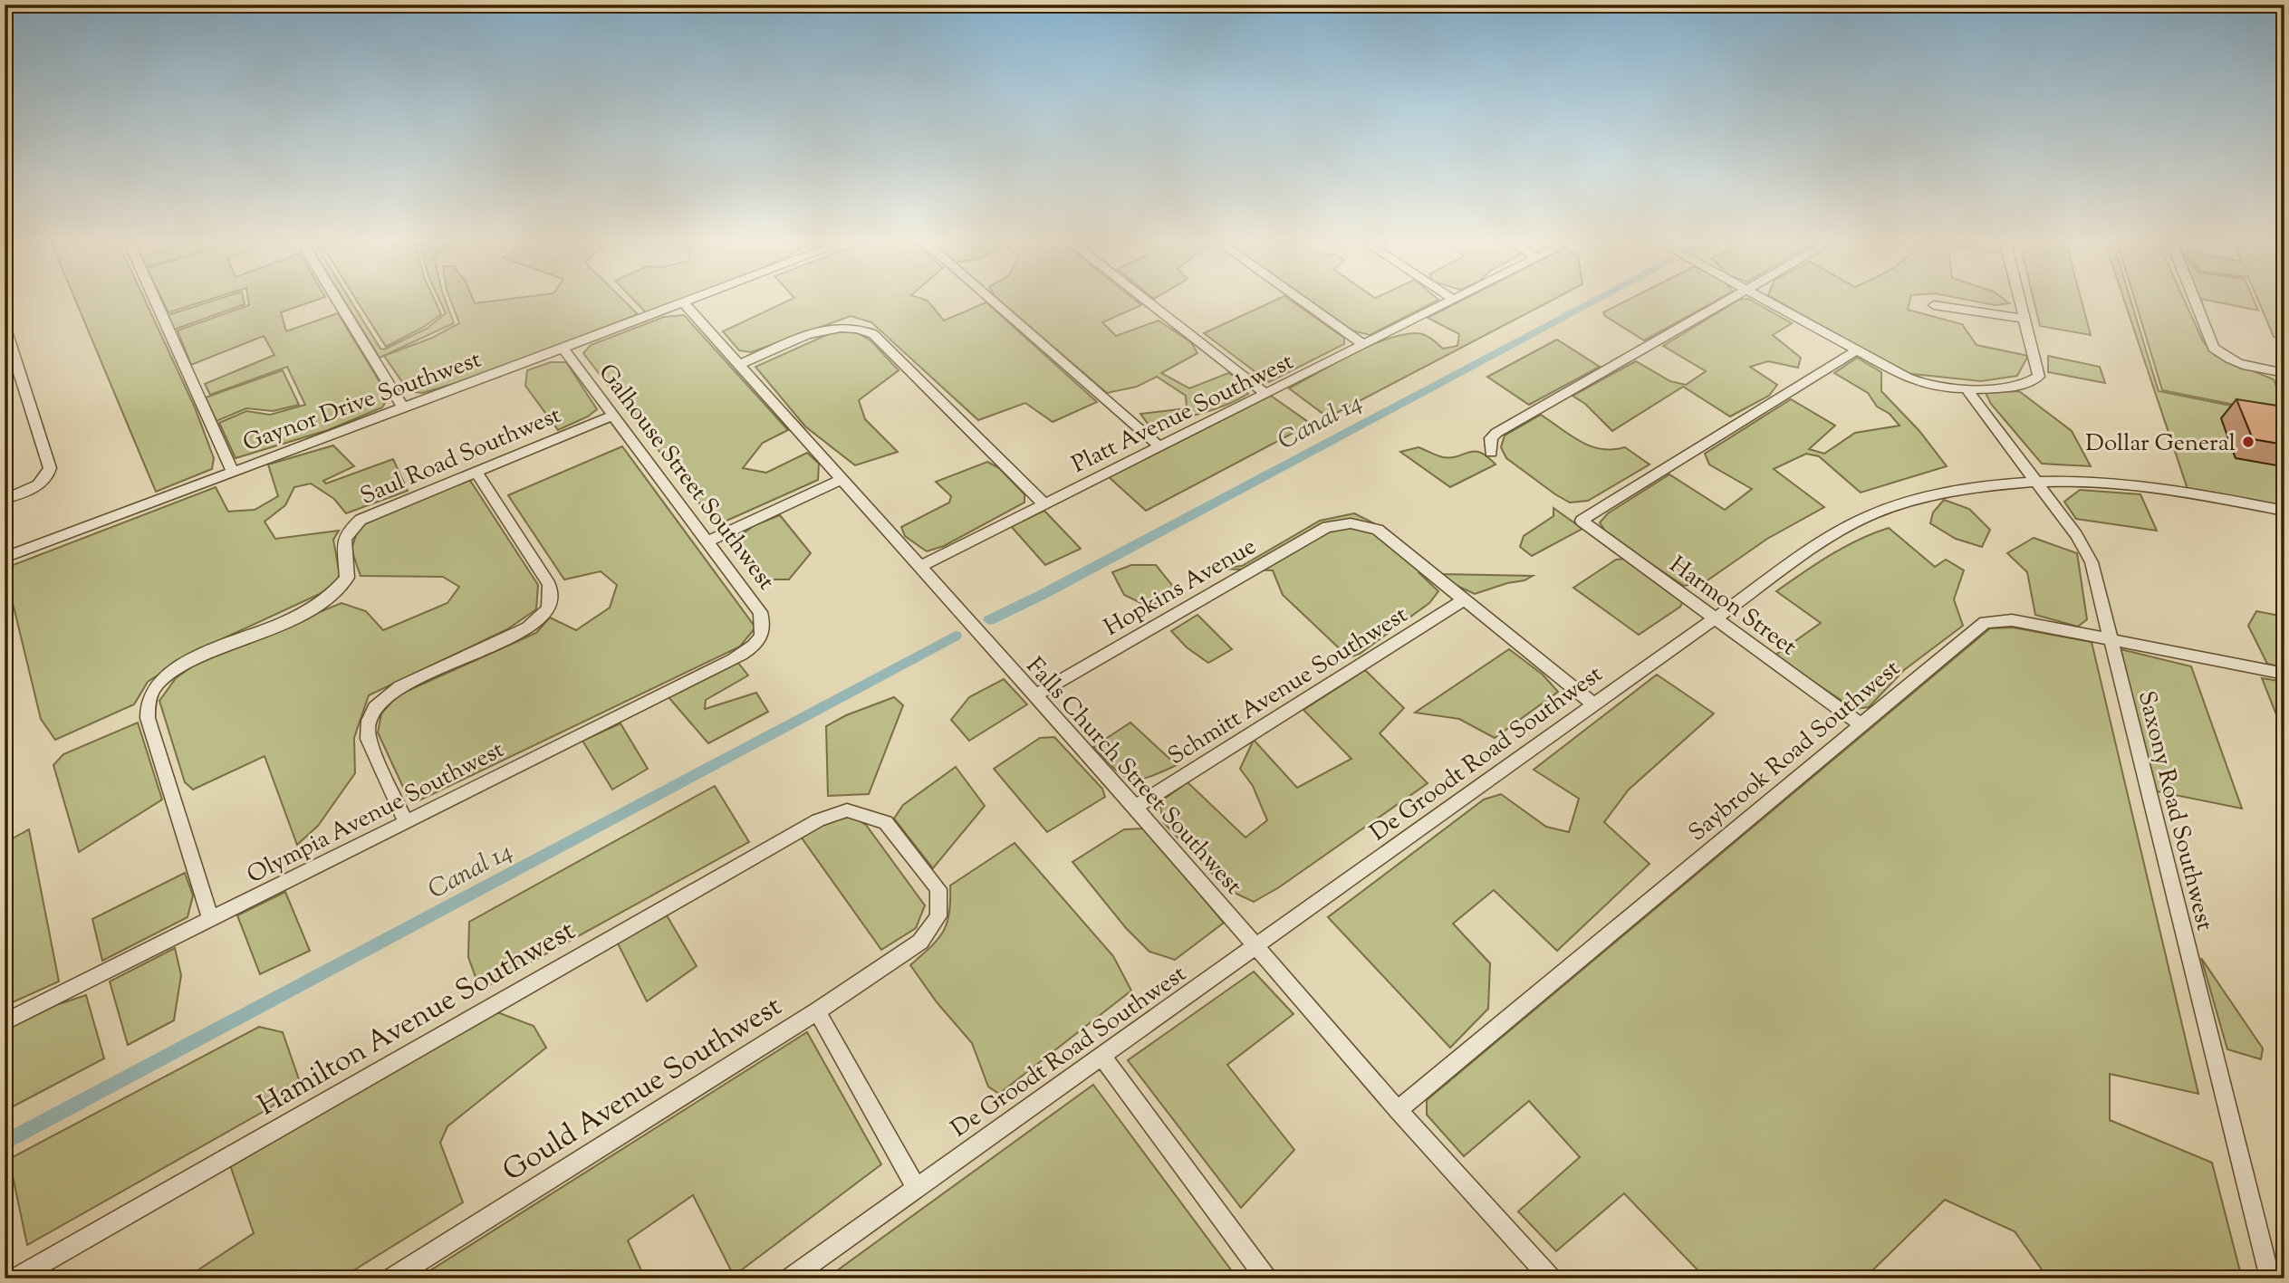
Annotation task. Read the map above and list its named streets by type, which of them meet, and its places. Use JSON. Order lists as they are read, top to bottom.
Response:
{
  "streets": {
    "street": [
      "Gaynor Drive Southwest",
      "Platt Avenue Southwest",
      "Saul Road Southwest",
      "Galhouse Street Southwest",
      "Hopkins Avenue",
      "Harmon Street",
      "Schmitt Avenue Southwest",
      "Saybrook Road Southwest",
      "De Groodt Road Southwest",
      "Falls Church Street Southwest",
      "Saxony Road Southwest",
      "Olympia Avenue Southwest",
      "Hamilton Avenue Southwest",
      "Gould Avenue Southwest"
    ]
  },
  "crossings": [
    ["Gaynor Drive Southwest", "Galhouse Street Southwest"],
    ["Gaynor Drive Southwest", "Falls Church Street Southwest"],
    ["Platt Avenue Southwest", "Falls Church Street Southwest"],
    ["Saul Road Southwest", "Galhouse Street Southwest"],
    ["Saul Road Southwest", "Olympia Avenue Southwest"],
    ["Galhouse Street Southwest", "Olympia Avenue Southwest"],
    ["Hopkins Avenue", "Schmitt Avenue Southwest"],
    ["Hopkins Avenue", "Falls Church Street Southwest"],
    ["Harmon Street", "Saybrook Road Southwest"],
    ["Harmon Street", "De Groodt Road Southwest"],
    ["Schmitt Avenue Southwest", "Falls Church Street Southwest"],
    ["Saybrook Road Southwest", "Falls Church Street Southwest"],
    ["Saybrook Road Southwest", "Saxony Road Southwest"],
    ["De Groodt Road Southwest", "Falls Church Street Southwest"],
    ["De Groodt Road Southwest", "Saxony Road Southwest"],
    ["Hamilton Avenue Southwest", "Gould Avenue Southwest"]
  ],
  "water": ["Canal 14"],
  "places": ["Dollar General"]
}
